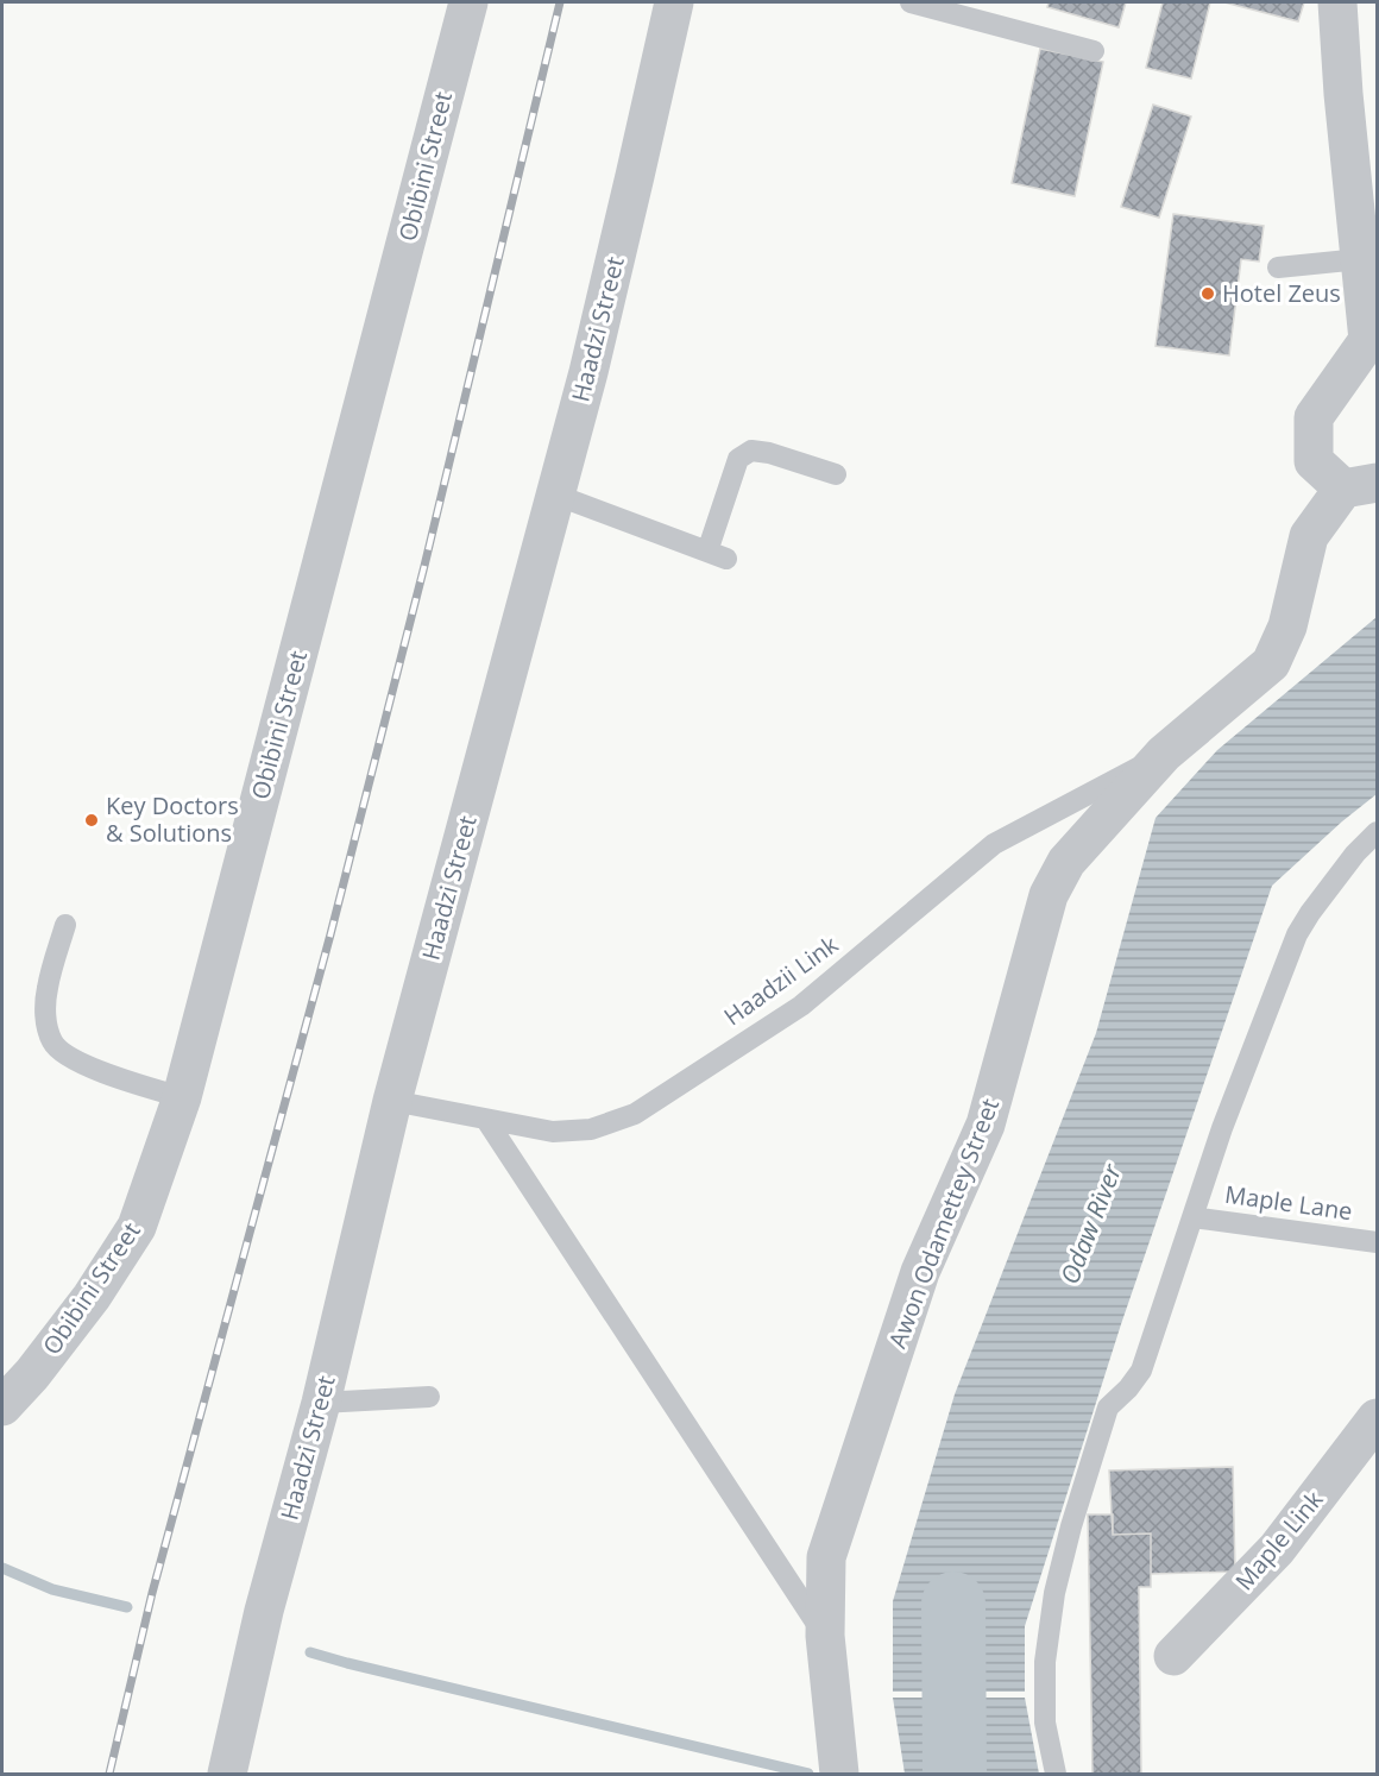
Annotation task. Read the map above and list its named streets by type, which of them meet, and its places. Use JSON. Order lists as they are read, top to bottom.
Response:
{
  "streets": {
    "street": [
      "Obibini Street",
      "Haadzi Street",
      "Awon Odamettey Street",
      "Maple Link"
    ],
    "lane": ["Haadzii Link", "Maple Lane"]
  },
  "crossings": [
    ["Haadzi Street", "Haadzii Link"],
    ["Haadzii Link", "Awon Odamettey Street"]
  ],
  "water": ["Odaw River"],
  "places": ["Hotel Zeus", "Key Doctors & Solutions"]
}
